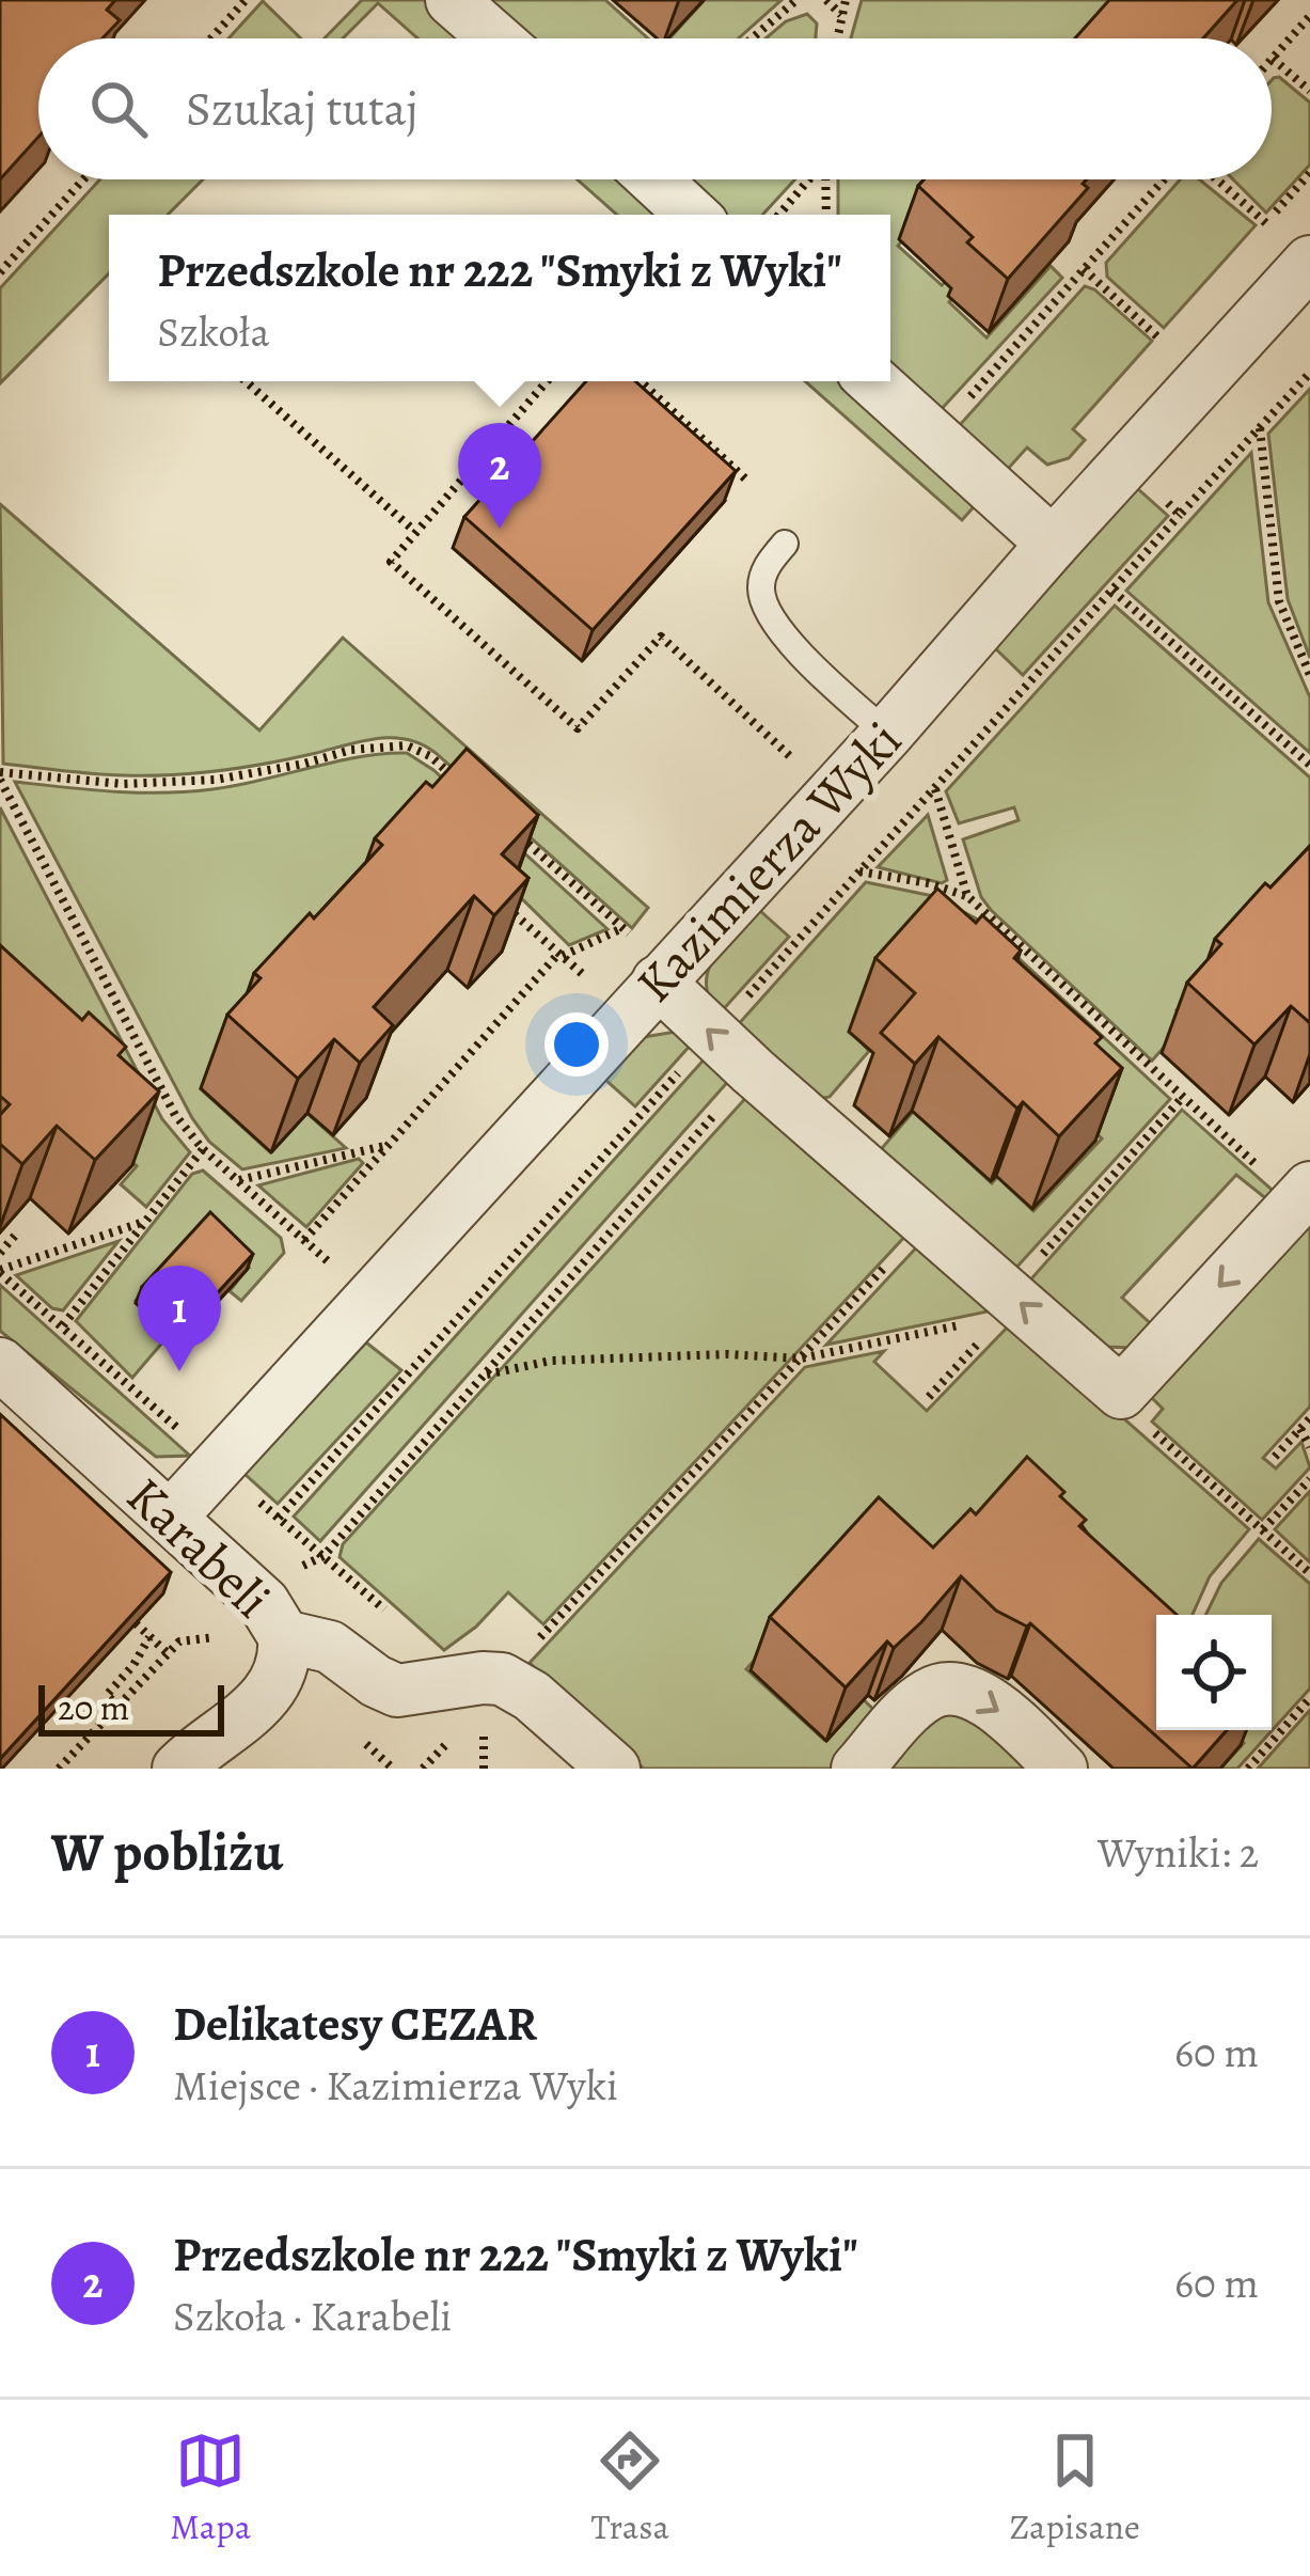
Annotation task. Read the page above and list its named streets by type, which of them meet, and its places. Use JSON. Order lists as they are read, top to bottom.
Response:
{
  "streets": {
    "street": ["Kazimierza Wyki", "Karabeli"]
  },
  "crossings": [
    ["Kazimierza Wyki", "Karabeli"]
  ],
  "scale_bar": "20 m",
  "page": {
    "search": "Szukaj tutaj",
    "popup": ["Przedszkole nr 222 \"Smyki z Wyki\"", "Szkoła"],
    "pins": ["2", "1"],
    "scale": "20 m",
    "heading": ["W pobliżu", "Wyniki: 2"],
    "list": [
      {
        "mark": "1",
        "name": "Delikatesy CEZAR",
        "note": "Miejsce · Kazimierza Wyki",
        "value": "60 m"
      },
      {
        "mark": "2",
        "name": "Przedszkole nr 222 \"Smyki z Wyki\"",
        "note": "Szkoła · Karabeli",
        "value": "60 m"
      }
    ],
    "nav": ["Mapa", "Trasa", "Zapisane"]
  }
}
